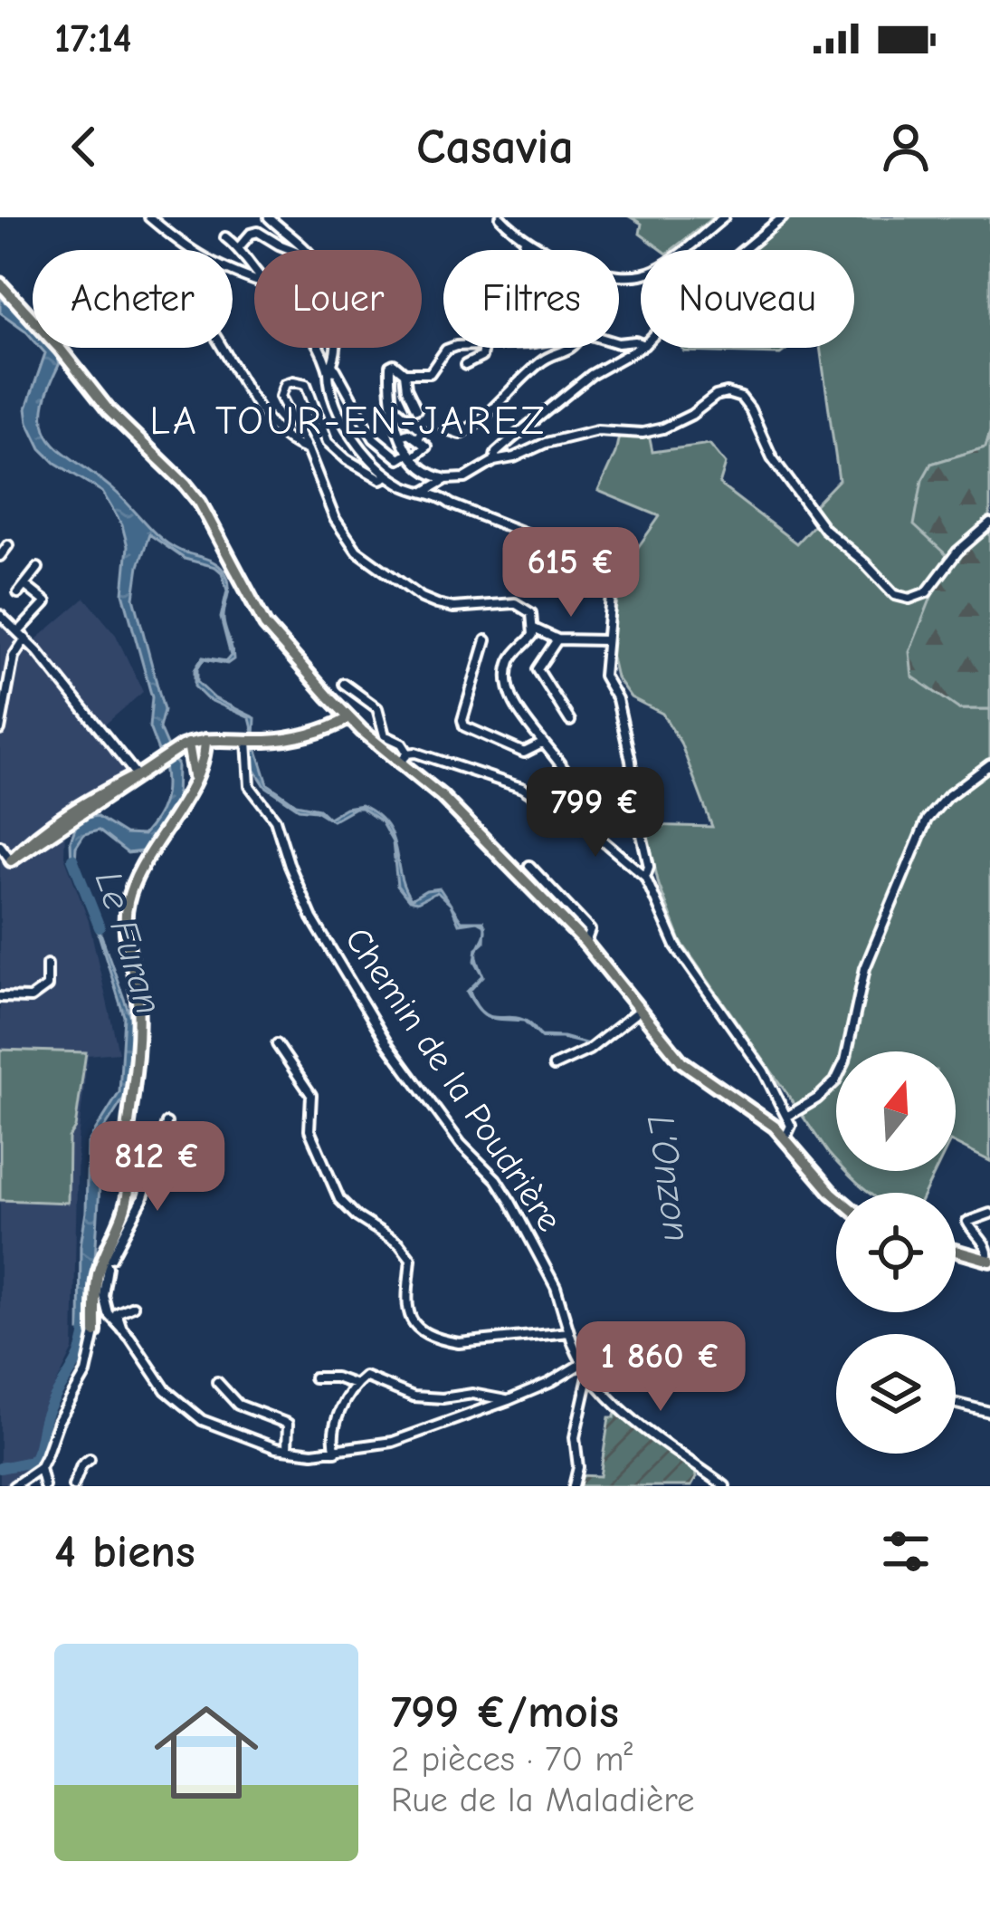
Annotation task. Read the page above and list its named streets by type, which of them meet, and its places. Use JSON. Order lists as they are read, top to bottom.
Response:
{
  "streets": {
    "street": ["Chemin de la Poudrière"]
  },
  "districts": ["LA TOUR-EN-JAREZ"],
  "water": ["Le Furan", "L'Onzon"],
  "north": "top",
  "page": {
    "status": "17:14",
    "header": "Casavia",
    "chip": [
      "Acheter",
      "Louer",
      "Filtres",
      "Nouveau"
    ],
    "price": [
      "615 €",
      "799 €",
      "812 €",
      "1 860 €"
    ],
    "heading": "4 biens",
    "list": [
      {
        "name": "799 €/mois",
        "note": "2 pièces · 70 m² · Rue de la Maladière"
      }
    ]
  }
}
